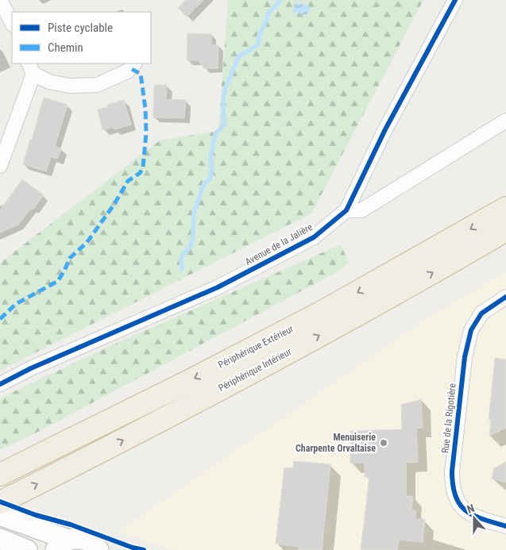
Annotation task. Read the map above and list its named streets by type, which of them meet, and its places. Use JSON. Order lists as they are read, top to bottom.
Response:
{
  "streets": {
    "highway": ["Périphérique Extérieur", "Périphérique Intérieur"],
    "street": ["Avenue de la Jalière", "Rue de la Rigotière"]
  },
  "one_way": ["Périphérique Extérieur", "Périphérique Intérieur"],
  "places": ["Menuiserie Charpente Orvaltaise"],
  "legend": ["Piste cyclable", "Chemin"],
  "north": "top"
}
